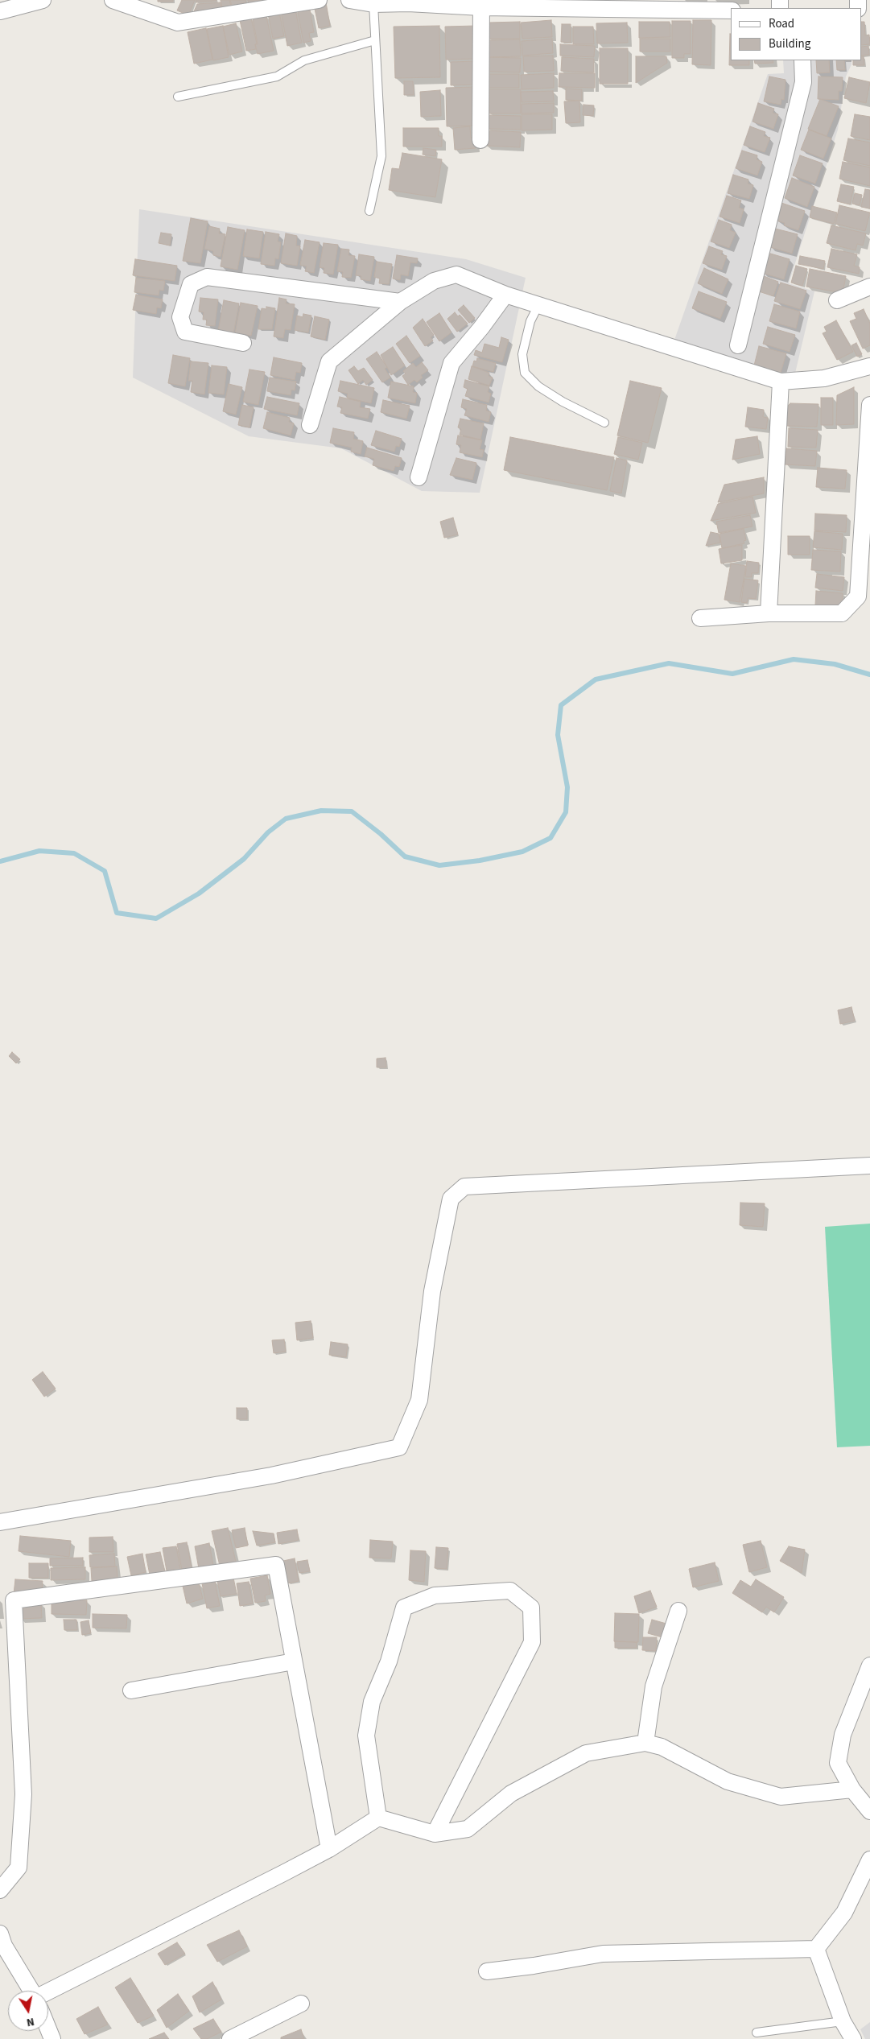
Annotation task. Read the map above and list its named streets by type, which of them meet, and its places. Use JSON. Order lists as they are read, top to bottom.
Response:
{
  "legend": ["Road", "Building"],
  "north": "bottom"
}
